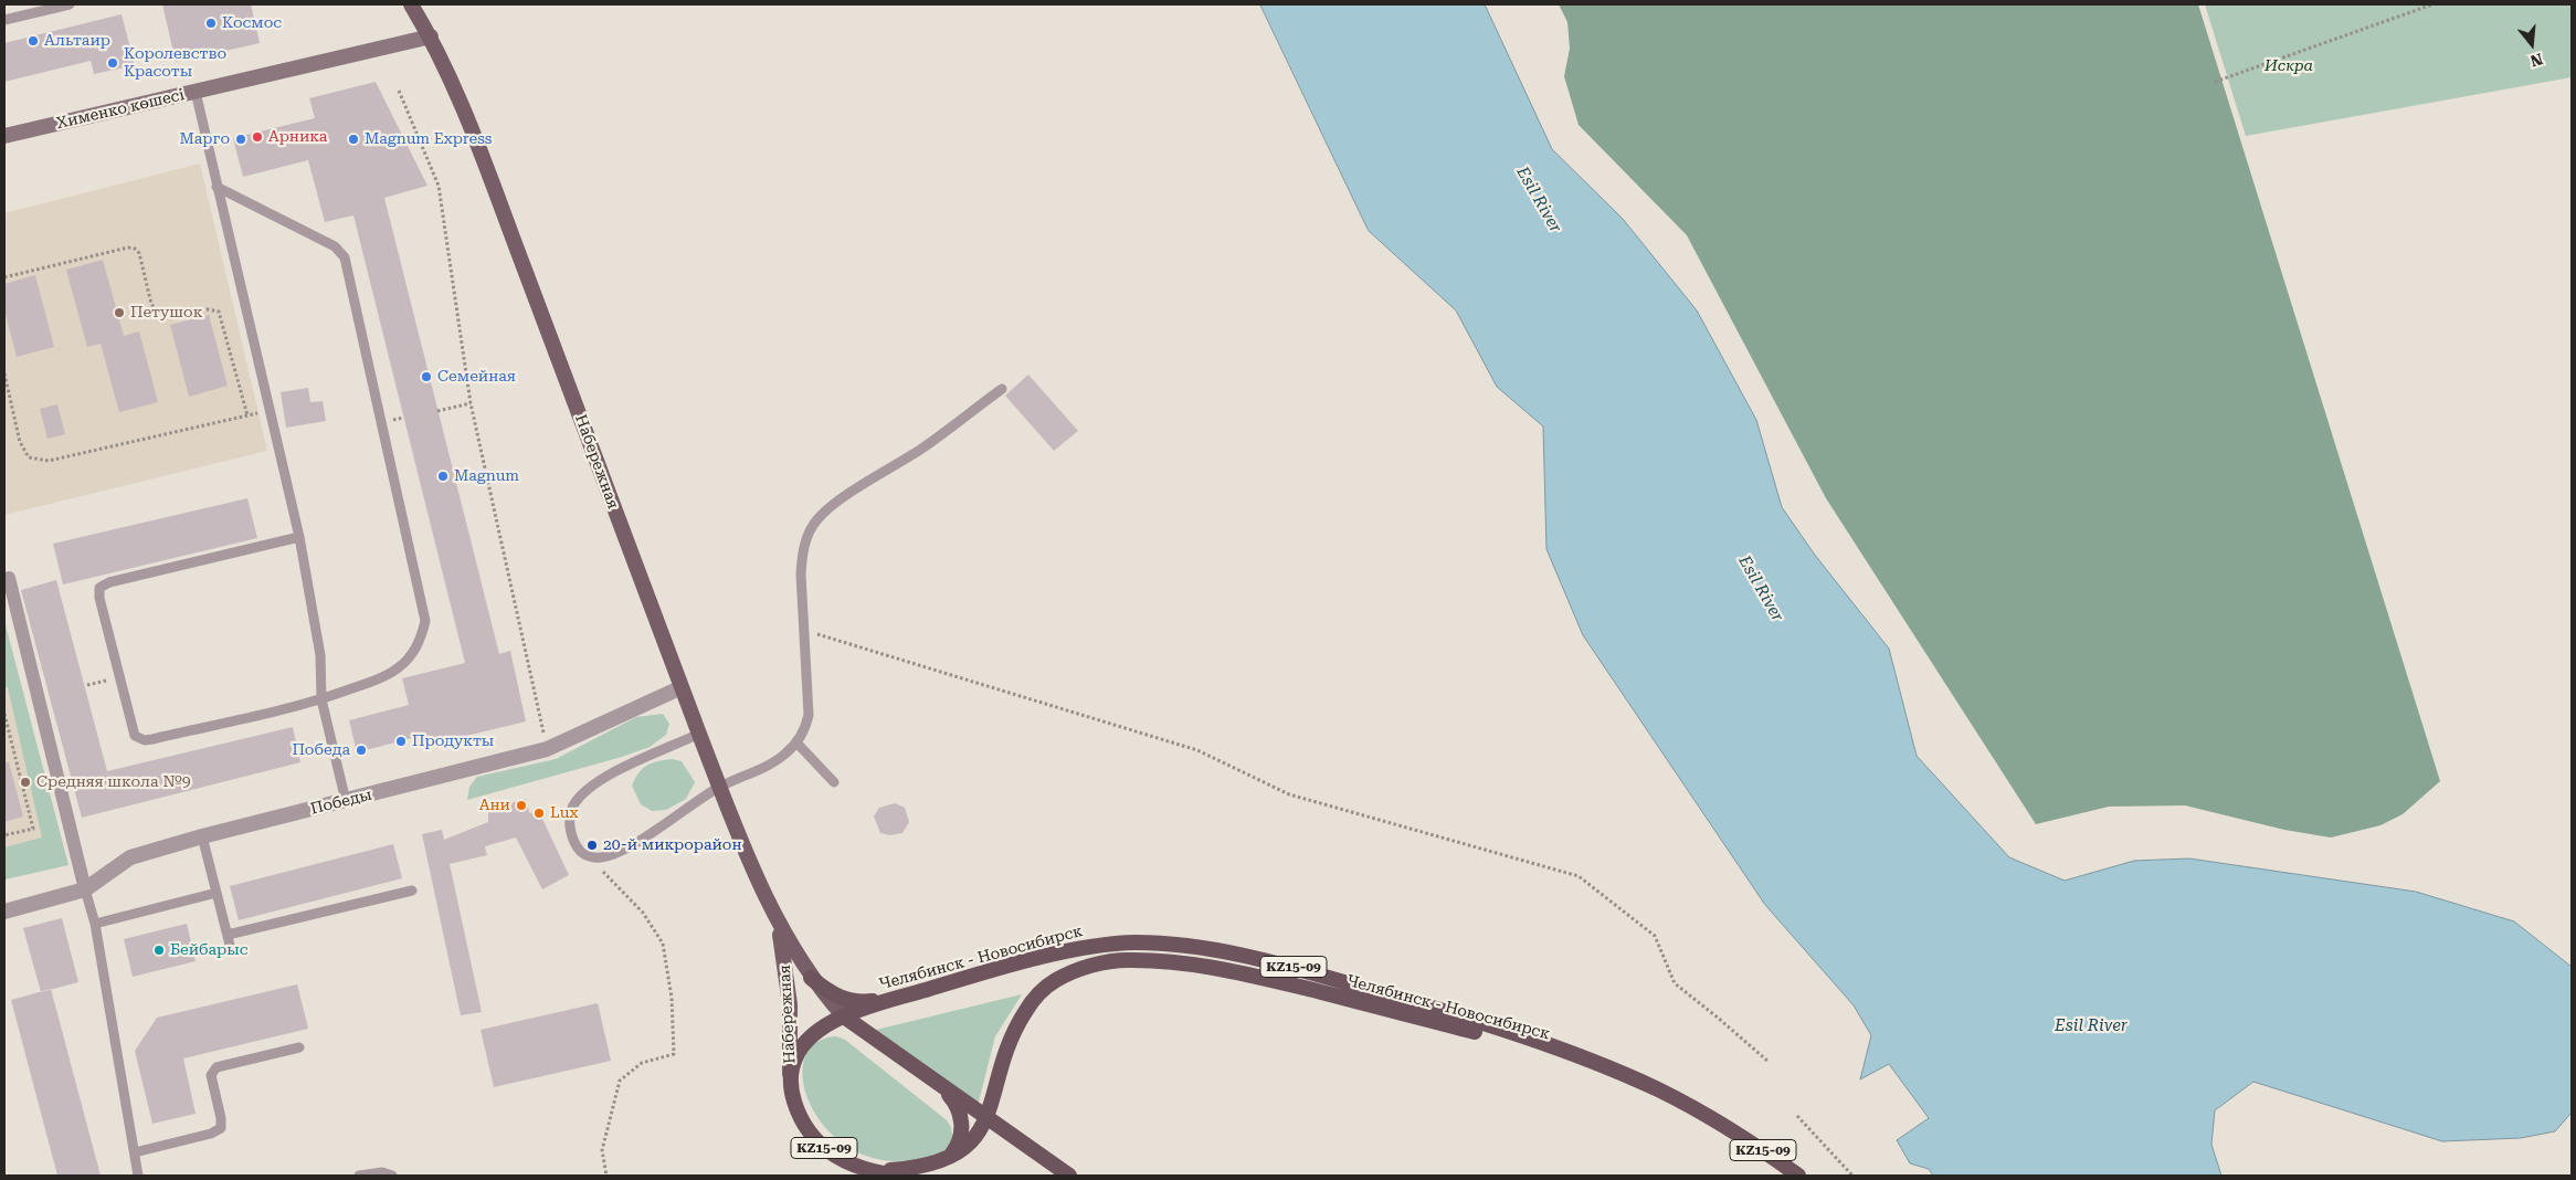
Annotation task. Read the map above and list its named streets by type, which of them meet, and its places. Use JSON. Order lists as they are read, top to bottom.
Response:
{
  "streets": {
    "highway": ["Челябинск - Новосибирск", "KZ15-09"],
    "main road": ["Хименко көшесі", "Набережная"],
    "street": ["Победы"]
  },
  "crossings": [
    ["Хименко көшесі", "Набережная"],
    ["Набережная", "Победы"],
    ["Набережная", "Челябинск - Новосибирск"]
  ],
  "water": ["Esil River"],
  "parks": ["Искра"],
  "places": [
    "Космос",
    "Альтаир",
    "Королевство Красоты",
    "Арника",
    "Марго",
    "Magnum Express",
    "Петушок",
    "Семейная",
    "Magnum",
    "Продукты",
    "Победа",
    "Средняя школа №9",
    "Ани",
    "Lux",
    "20-й микрорайон",
    "Бейбарыс"
  ],
  "north": "bottom"
}
